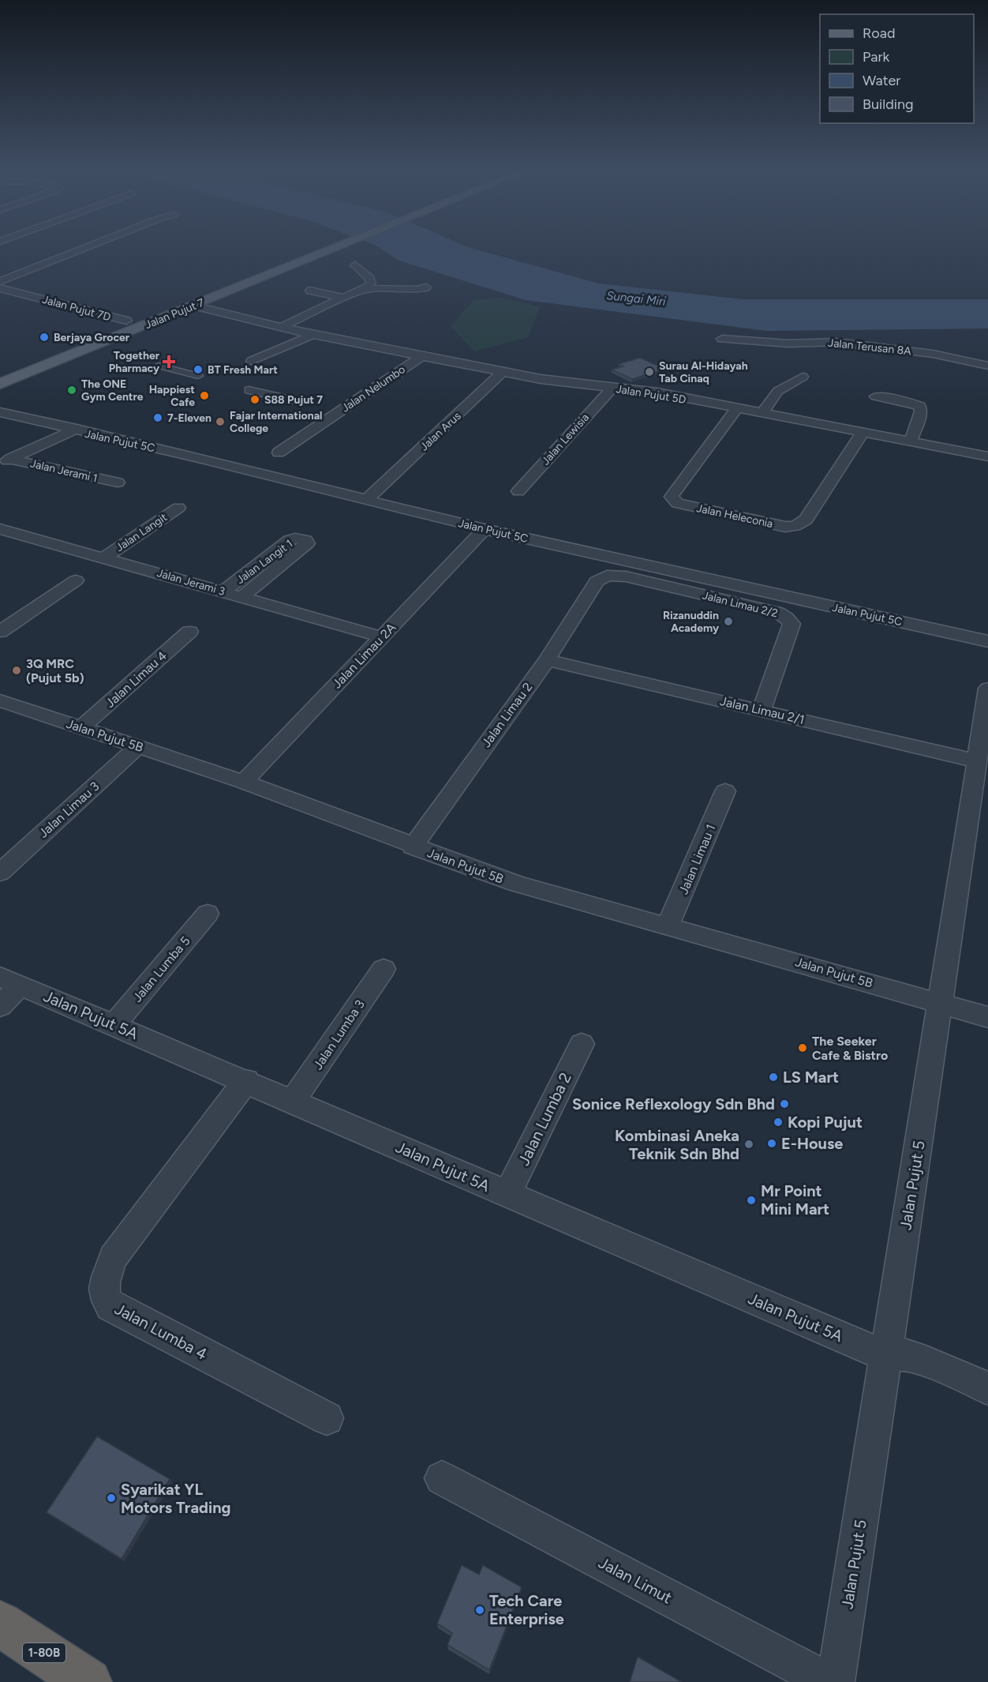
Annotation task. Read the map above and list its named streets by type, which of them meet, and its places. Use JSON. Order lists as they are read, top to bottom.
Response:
{
  "streets": {
    "highway": ["1-80B"],
    "main road": ["Jalan Pujut 7"],
    "street": [
      "Jalan Pujut 7D",
      "Jalan Terusan 8A",
      "Jalan Nelumbo",
      "Jalan Pujut 5D",
      "Jalan Arus",
      "Jalan Lewisia",
      "Jalan Pujut 5C",
      "Jalan Jerami 1",
      "Jalan Heleconia",
      "Jalan Langit",
      "Jalan Langit 1",
      "Jalan Jerami 3",
      "Jalan Limau 2/2",
      "Jalan Limau 2A",
      "Jalan Limau 4",
      "Jalan Limau 2/1",
      "Jalan Limau 2",
      "Jalan Pujut 5B",
      "Jalan Limau 3",
      "Jalan Limau 1",
      "Jalan Lumba 5",
      "Jalan Pujut 5A",
      "Jalan Lumba 3",
      "Jalan Lumba 2",
      "Jalan Pujut 5",
      "Jalan Lumba 4",
      "Jalan Limut"
    ]
  },
  "crossings": [
    ["Jalan Pujut 7D", "Jalan Pujut 7"],
    ["Jalan Pujut 7", "Jalan Pujut 5D"],
    ["Jalan Nelumbo", "Jalan Pujut 5D"],
    ["Jalan Pujut 5D", "Jalan Arus"],
    ["Jalan Pujut 5D", "Jalan Lewisia"],
    ["Jalan Pujut 5D", "Jalan Heleconia"],
    ["Jalan Arus", "Jalan Pujut 5C"],
    ["Jalan Pujut 5C", "Jalan Limau 2A"],
    ["Jalan Langit", "Jalan Jerami 3"],
    ["Jalan Langit 1", "Jalan Jerami 3"],
    ["Jalan Jerami 3", "Jalan Limau 2A"],
    ["Jalan Limau 2/2", "Jalan Limau 2/1"],
    ["Jalan Limau 2/2", "Jalan Limau 2"],
    ["Jalan Limau 2A", "Jalan Pujut 5B"],
    ["Jalan Limau 4", "Jalan Pujut 5B"],
    ["Jalan Limau 2/1", "Jalan Limau 2"],
    ["Jalan Limau 2/1", "Jalan Pujut 5"],
    ["Jalan Limau 2", "Jalan Pujut 5B"],
    ["Jalan Pujut 5B", "Jalan Limau 3"],
    ["Jalan Pujut 5B", "Jalan Limau 1"],
    ["Jalan Pujut 5B", "Jalan Pujut 5"],
    ["Jalan Lumba 5", "Jalan Pujut 5A"],
    ["Jalan Pujut 5A", "Jalan Lumba 3"],
    ["Jalan Pujut 5A", "Jalan Lumba 2"],
    ["Jalan Pujut 5A", "Jalan Pujut 5"],
    ["Jalan Pujut 5A", "Jalan Lumba 4"]
  ],
  "water": ["Sungai Miri"],
  "places": {
    "other": [
      "Berjaya Grocer",
      "BT Fresh Mart",
      "Surau Al-Hidayah Tab Cinaq",
      "The ONE Gym Centre",
      "Happiest Cafe",
      "S88 Pujut 7",
      "7-Eleven",
      "Fajar International College",
      "Rizanuddin Academy",
      "3Q MRC (Pujut 5b)",
      "The Seeker Cafe & Bistro",
      "LS Mart",
      "Sonice Reflexology Sdn Bhd",
      "Kopi Pujut",
      "E-House",
      "Kombinasi Aneka Teknik Sdn Bhd",
      "Mr Point Mini Mart",
      "Syarikat YL Motors Trading",
      "Tech Care Enterprise"
    ],
    "health": ["Together Pharmacy"]
  },
  "legend": [
    "Road",
    "Park",
    "Water",
    "Building"
  ]
}
